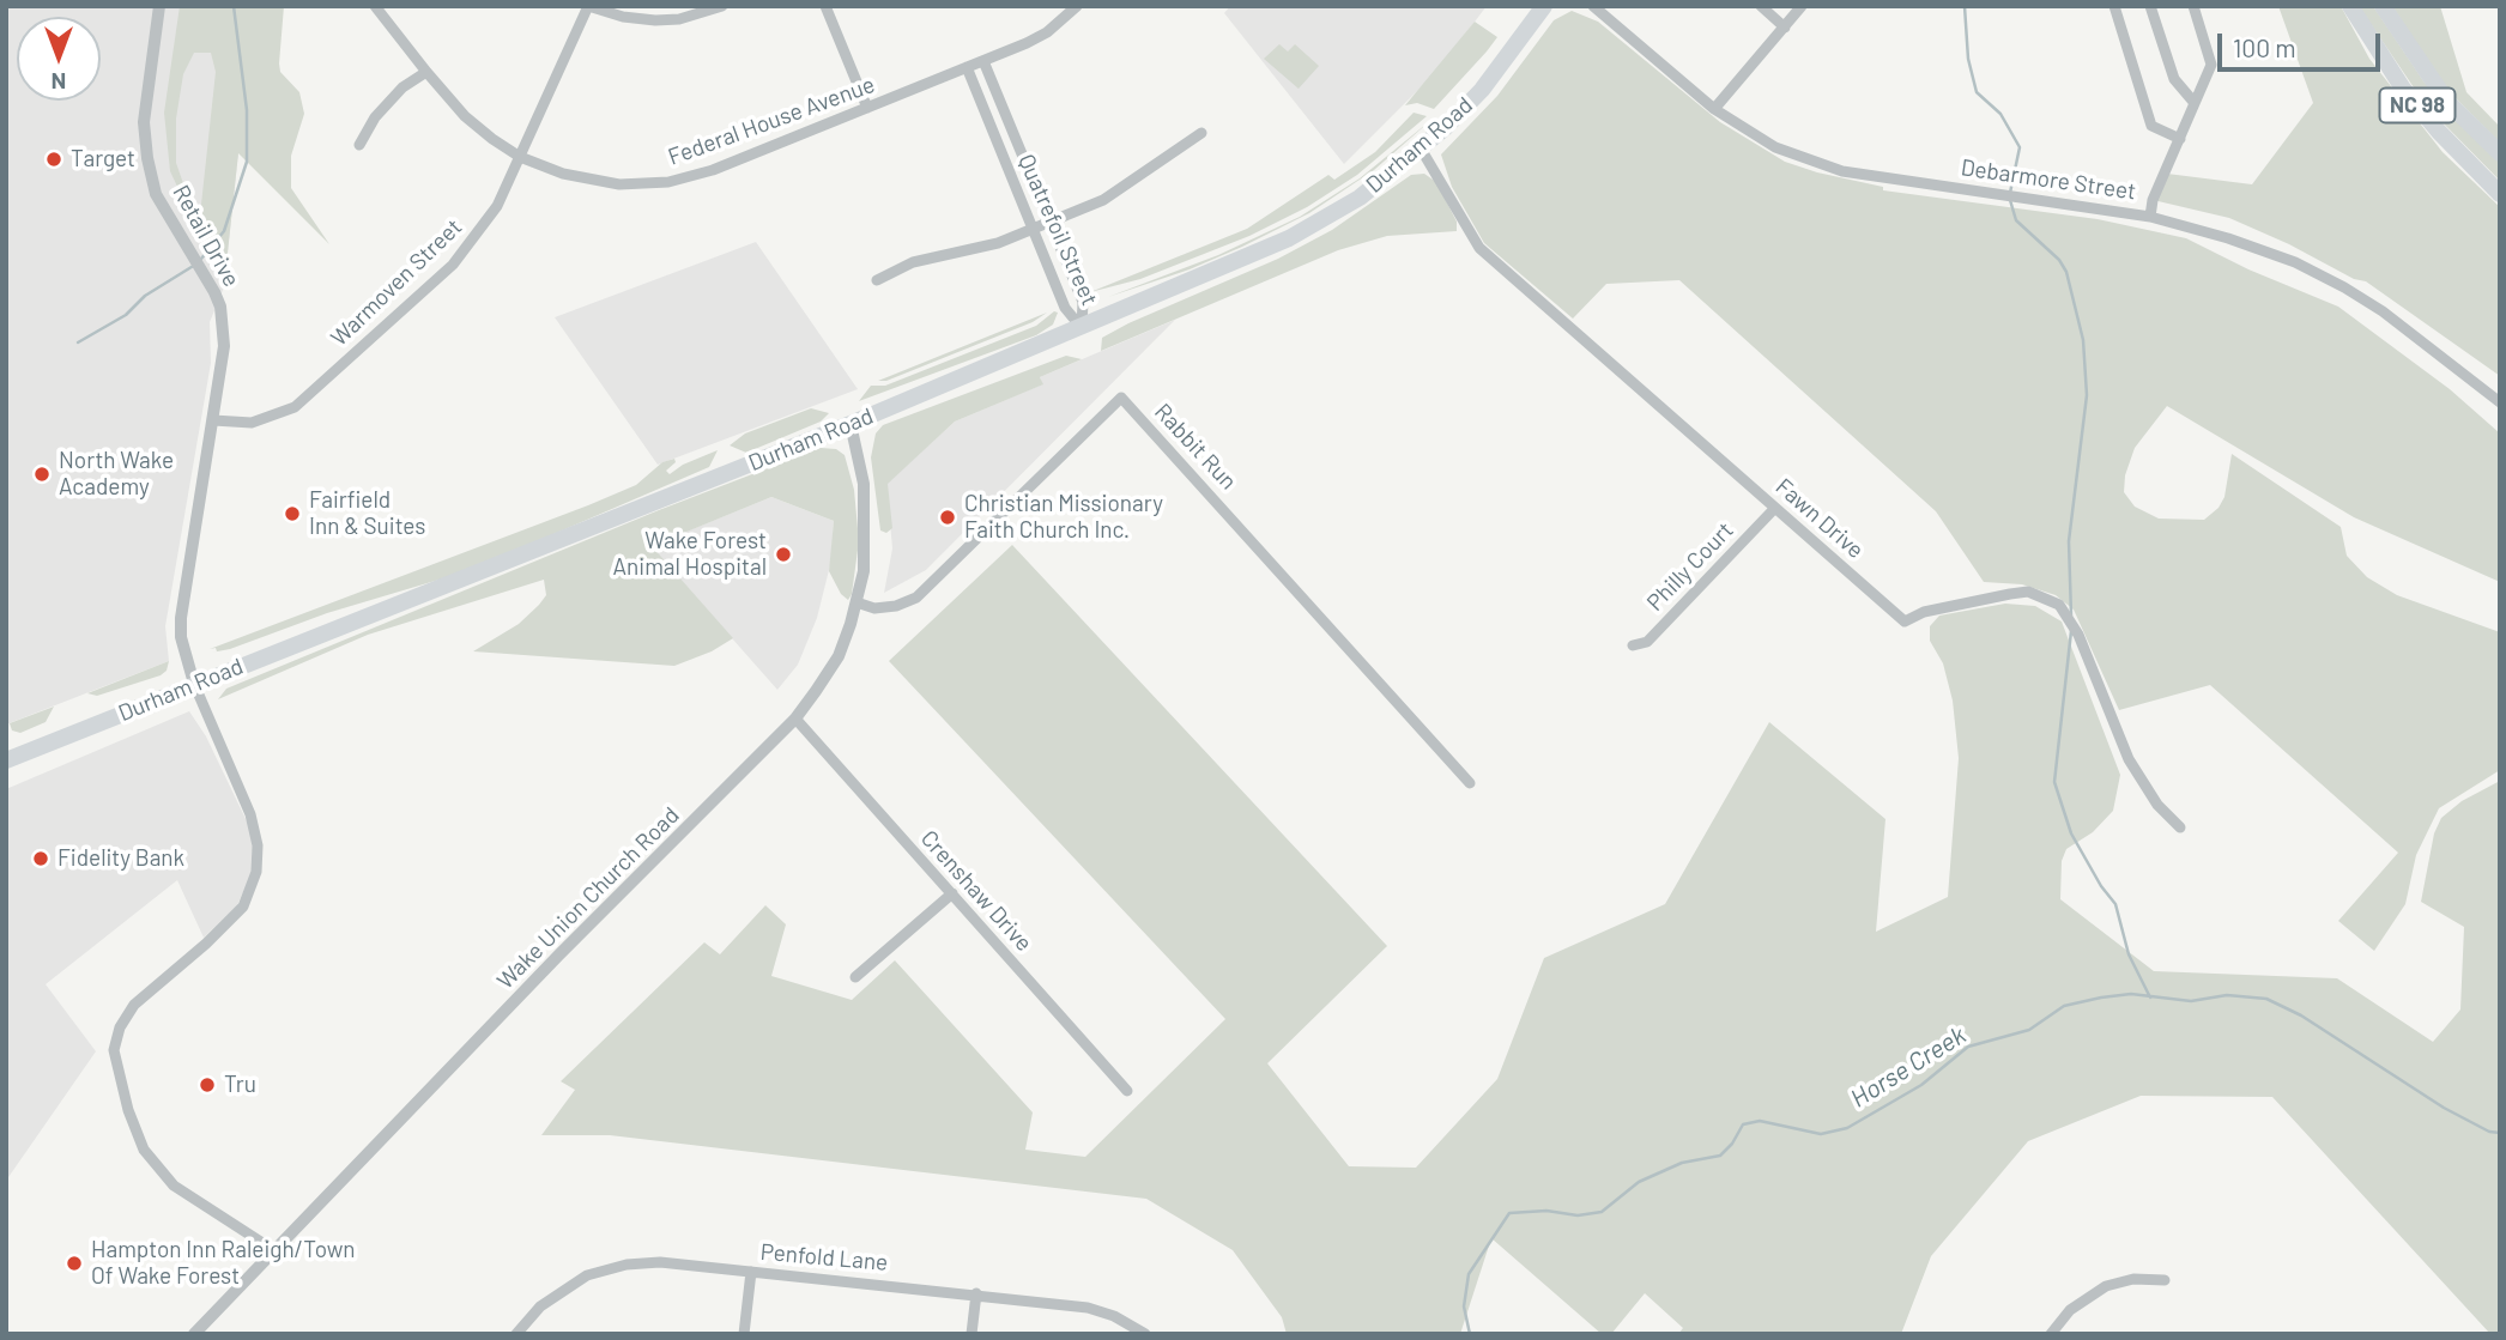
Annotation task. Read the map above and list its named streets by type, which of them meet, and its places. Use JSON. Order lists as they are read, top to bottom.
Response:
{
  "streets": {
    "main road": ["NC 98", "Durham Road"],
    "street": [
      "Federal House Avenue",
      "Debarmore Street",
      "Quatrefoil Street",
      "Retail Drive",
      "Warmoven Street",
      "Rabbit Run",
      "Fawn Drive",
      "Philly Court",
      "Crenshaw Drive",
      "Wake Union Church Road",
      "Penfold Lane"
    ]
  },
  "crossings": [
    ["Federal House Avenue", "Quatrefoil Street"],
    ["Federal House Avenue", "Warmoven Street"],
    ["Durham Road", "Quatrefoil Street"],
    ["Durham Road", "Retail Drive"],
    ["Durham Road", "Fawn Drive"],
    ["Durham Road", "Wake Union Church Road"],
    ["Retail Drive", "Warmoven Street"],
    ["Rabbit Run", "Wake Union Church Road"],
    ["Fawn Drive", "Philly Court"],
    ["Crenshaw Drive", "Wake Union Church Road"]
  ],
  "water": ["Horse Creek"],
  "places": [
    "Target",
    "North Wake Academy",
    "Fairfield Inn & Suites",
    "Christian Missionary Faith Church Inc.",
    "Wake Forest Animal Hospital",
    "Fidelity Bank",
    "Tru",
    "Hampton Inn Raleigh/Town Of Wake Forest"
  ],
  "scale_bar": "100 m",
  "north": "bottom"
}
